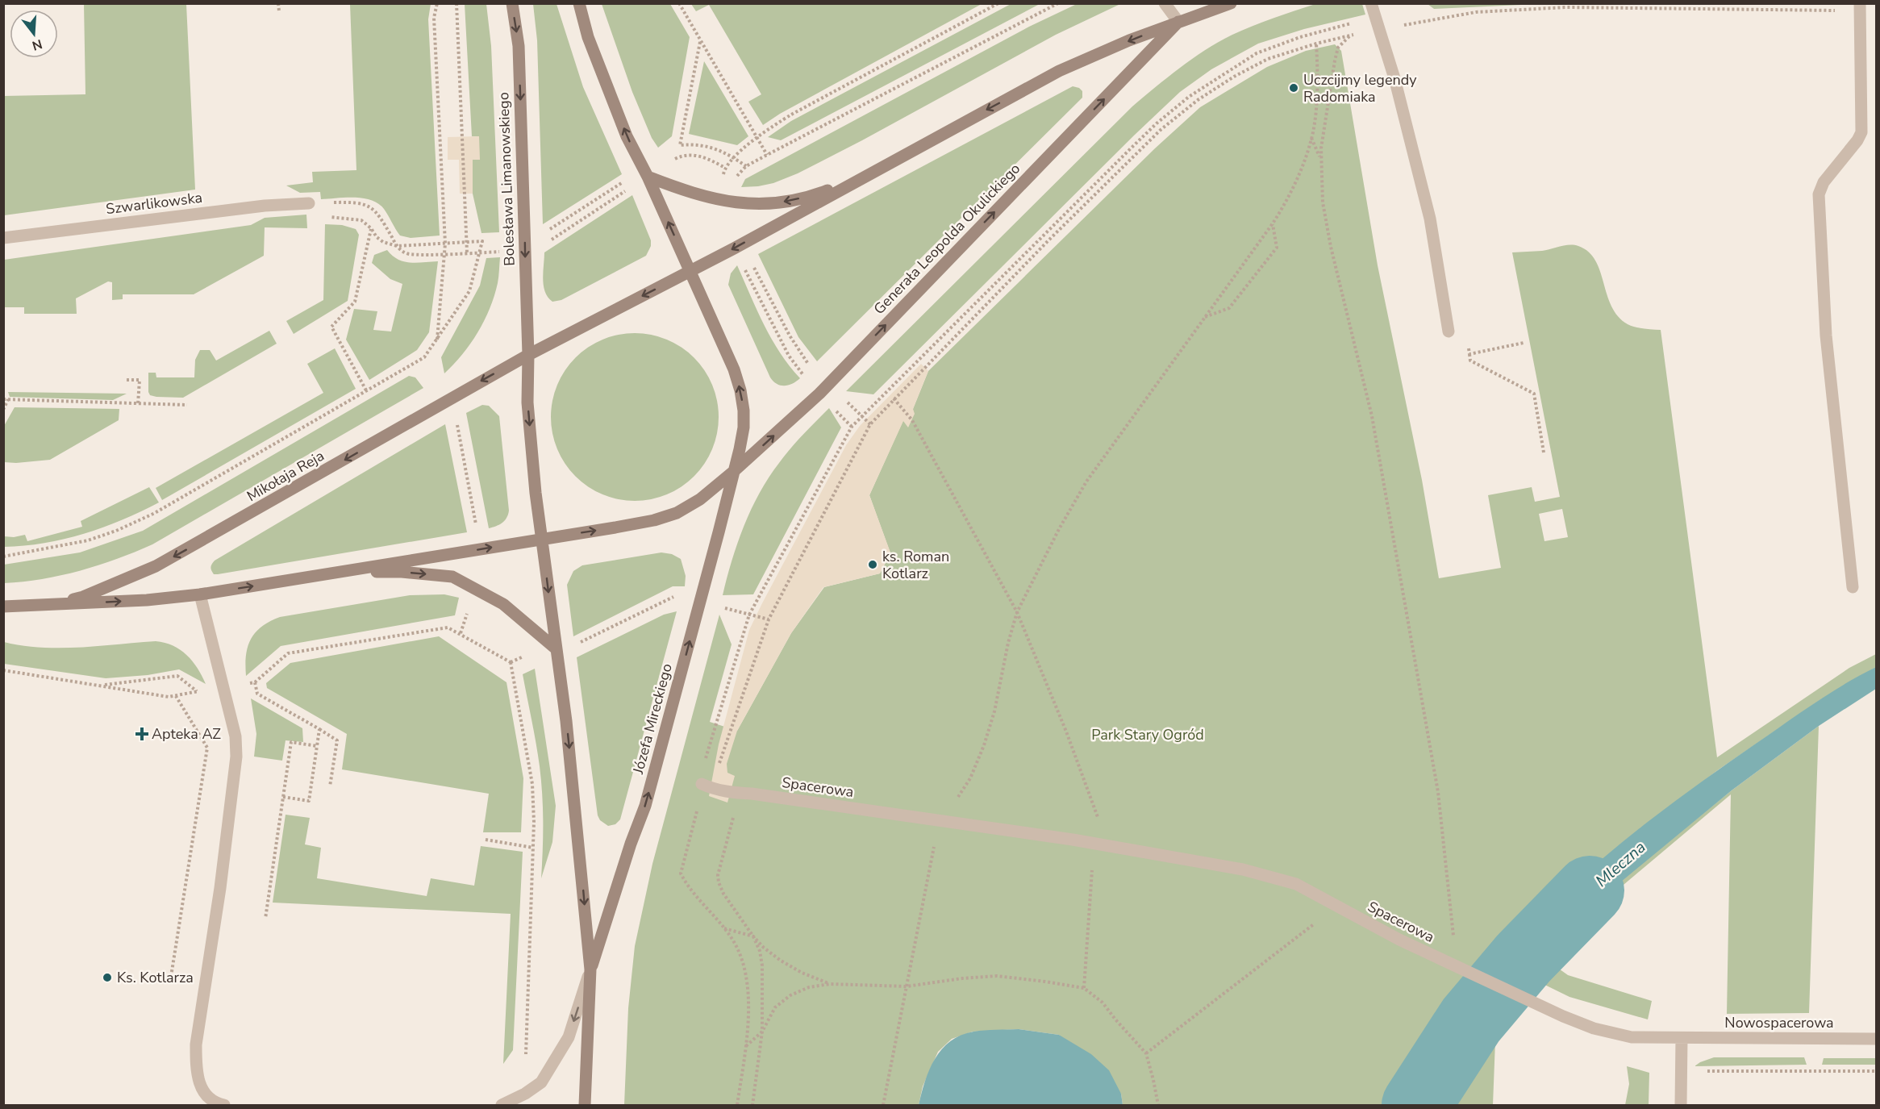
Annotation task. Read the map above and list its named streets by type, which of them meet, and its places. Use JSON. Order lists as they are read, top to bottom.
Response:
{
  "streets": {
    "main road": [
      "Bolesława Limanowskiego",
      "Generała Leopolda Okulickiego",
      "Mikołaja Reja",
      "Józefa Mireckiego"
    ],
    "street": ["Szwarlikowska", "Spacerowa", "Nowospacerowa"]
  },
  "crossings": [
    ["Bolesława Limanowskiego", "Generała Leopolda Okulickiego"],
    ["Bolesława Limanowskiego", "Mikołaja Reja"],
    ["Bolesława Limanowskiego", "Józefa Mireckiego"],
    ["Generała Leopolda Okulickiego", "Mikołaja Reja"],
    ["Generała Leopolda Okulickiego", "Józefa Mireckiego"],
    ["Mikołaja Reja", "Józefa Mireckiego"],
    ["Spacerowa", "Nowospacerowa"]
  ],
  "one_way": ["Bolesława Limanowskiego"],
  "water": ["Mleczna"],
  "parks": ["Park Stary Ogród"],
  "places": {
    "other": ["Uczcijmy legendy Radomiaka", "ks. Roman Kotlarz", "Ks. Kotlarza"],
    "health": ["Apteka AZ"]
  },
  "north": "bottom"
}
